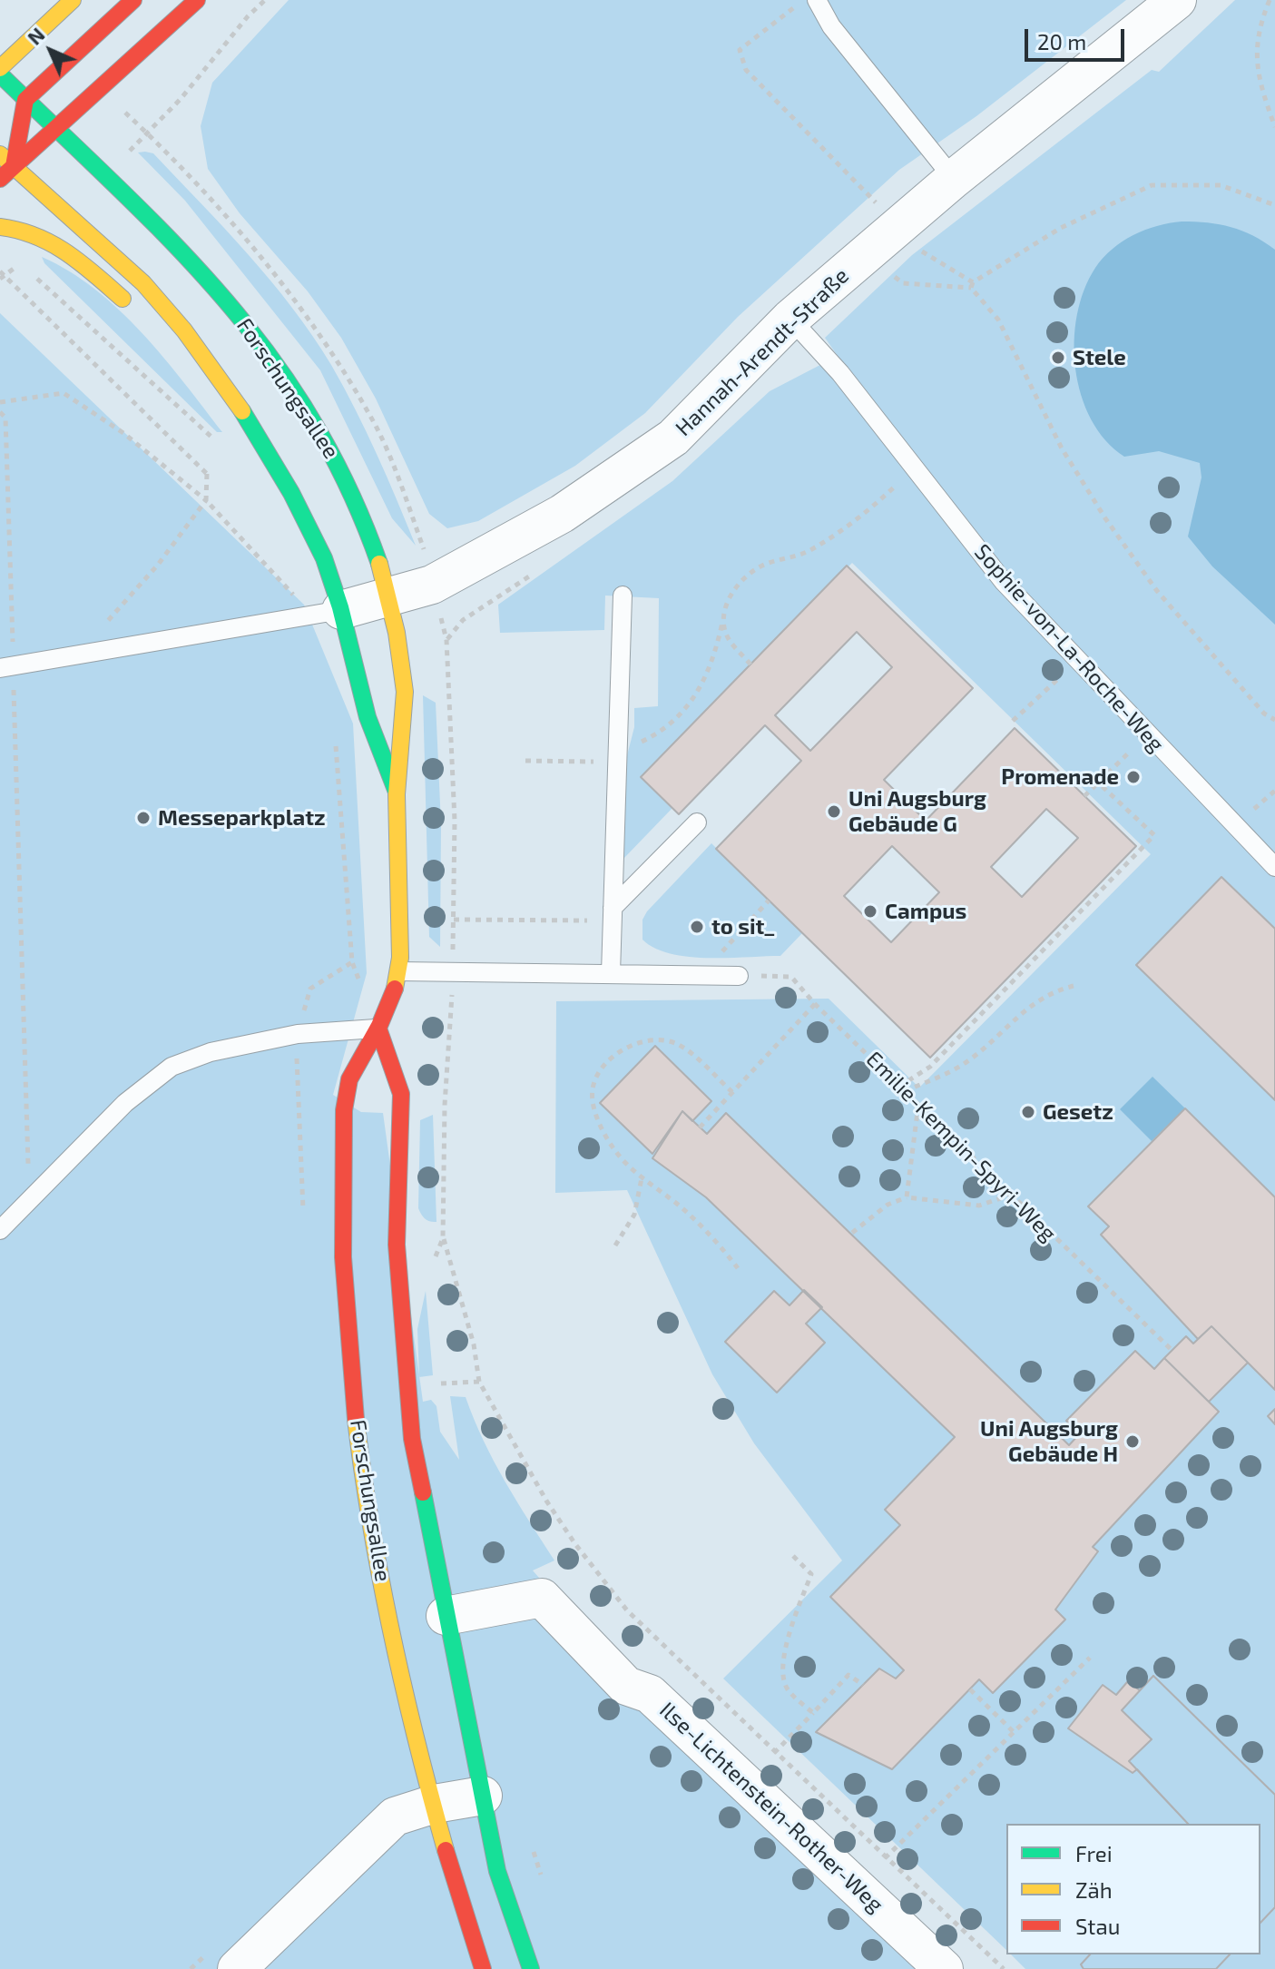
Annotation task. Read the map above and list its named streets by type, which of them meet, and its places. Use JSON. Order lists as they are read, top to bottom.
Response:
{
  "streets": {
    "street": ["Hannah-Arendt-Straße", "Forschungsallee", "Ilse-Lichtenstein-Rother-Weg"],
    "lane": ["Sophie-von-La-Roche-Weg"],
    "path": ["Emilie-Kempin-Spyri-Weg"]
  },
  "crossings": [
    ["Hannah-Arendt-Straße", "Forschungsallee"],
    ["Hannah-Arendt-Straße", "Sophie-von-La-Roche-Weg"]
  ],
  "places": [
    "Stele",
    "Promenade",
    "Uni Augsburg Gebäude G",
    "Messeparkplatz",
    "Campus",
    "to sit_",
    "Gesetz",
    "Uni Augsburg Gebäude H"
  ],
  "legend": ["Frei", "Zäh", "Stau"],
  "scale_bar": "20 m",
  "north": "top left"
}
